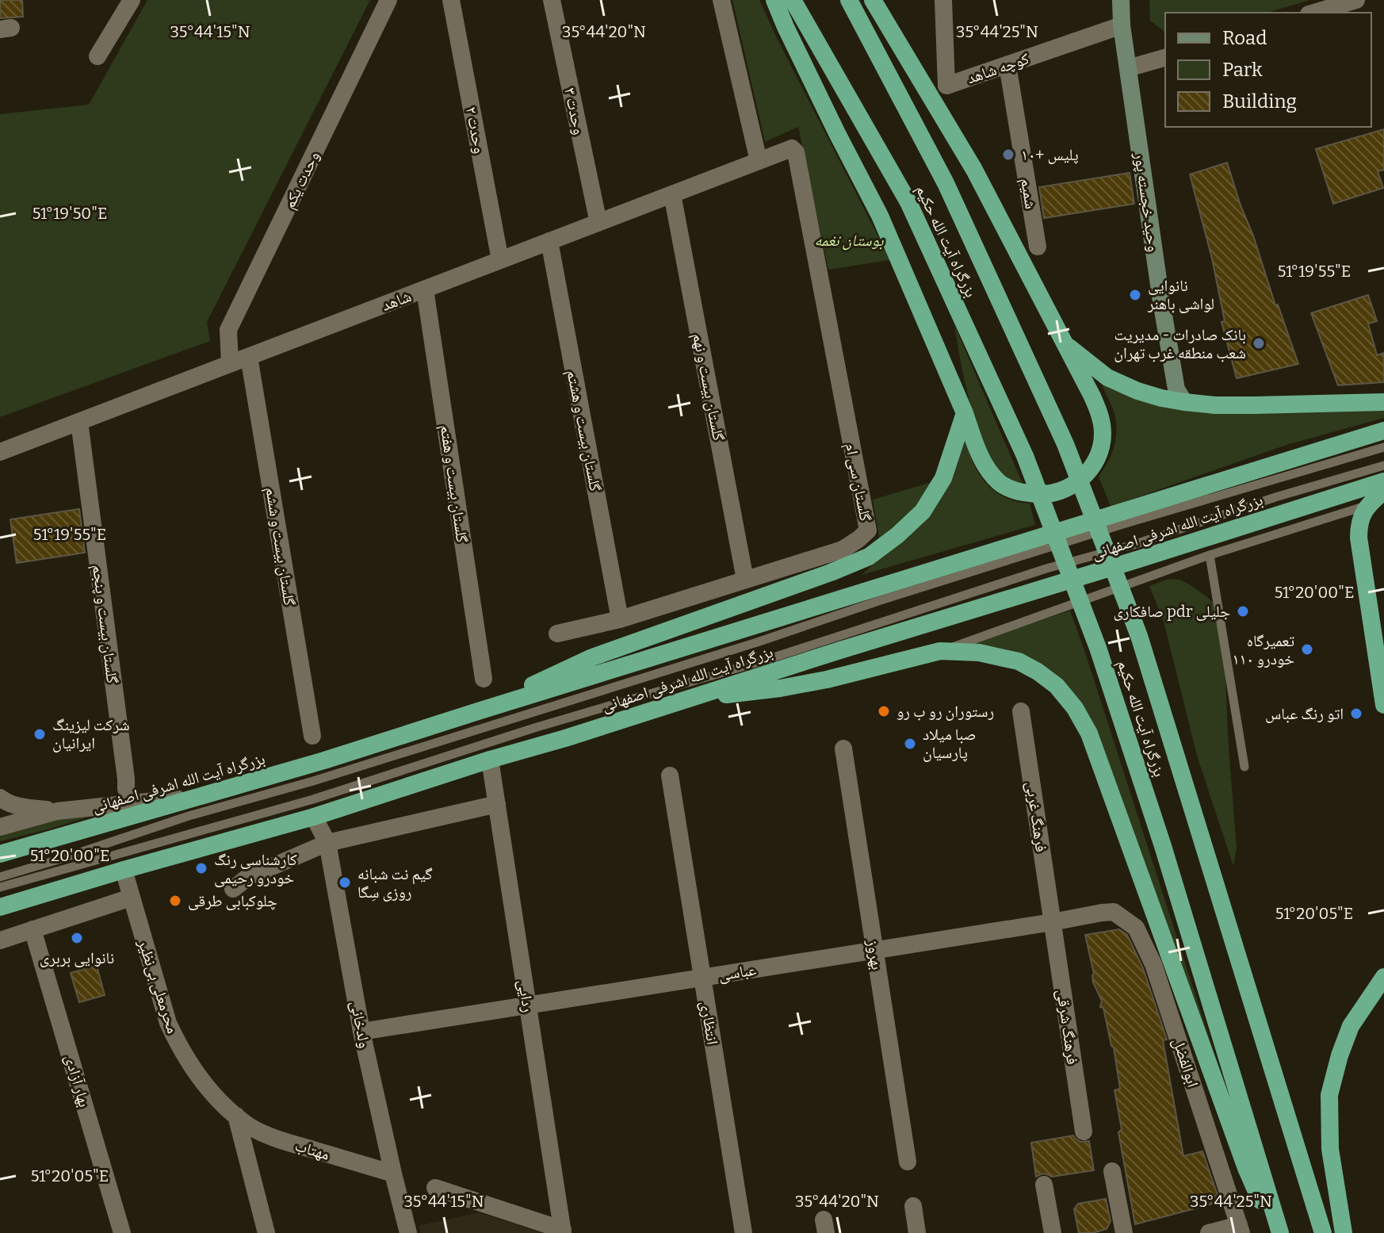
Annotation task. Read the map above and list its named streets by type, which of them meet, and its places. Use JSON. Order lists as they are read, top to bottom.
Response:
{
  "streets": {
    "highway": ["بزرگراه آیت الله حکیم", "بزرگراه آیت الله اشرفی اصفهانی"],
    "main road": ["وحید خجسته پور"],
    "street": [
      "کوچه شاهد",
      "وحدت ۳",
      "وحدت ۲",
      "وحدت یکم",
      "شمیم",
      "شاهد",
      "گلستان بیست و نهم",
      "گلستان بیست و هشتم",
      "گلستان سی ام",
      "گلستان بیست و هفتم",
      "گلستان بیست و ششم",
      "گلستان بیست و پنجم",
      "فرهنگ غربی",
      "بهروز",
      "عباسی",
      "محرمعلی بی‌نظیر",
      "ردایی",
      "انتظاری",
      "ولدخانی",
      "فرهنگ شرقی",
      "ابوالفضل",
      "بهار آزادی",
      "مهتاب"
    ]
  },
  "crossings": [
    ["کوچه شاهد", "شمیم"],
    ["کوچه شاهد", "وحید خجسته پور"],
    ["وحدت ۳", "شاهد"],
    ["وحدت ۲", "شاهد"],
    ["وحدت یکم", "شاهد"],
    ["شاهد", "گلستان بیست و نهم"],
    ["شاهد", "گلستان بیست و هشتم"],
    ["شاهد", "گلستان سی ام"],
    ["شاهد", "گلستان بیست و هفتم"],
    ["شاهد", "گلستان بیست و ششم"],
    ["شاهد", "گلستان بیست و پنجم"],
    ["گلستان بیست و نهم", "گلستان سی ام"],
    ["گلستان بیست و هشتم", "گلستان سی ام"],
    ["بزرگراه آیت الله اشرفی اصفهانی", "محرمعلی بی‌نظیر"],
    ["بزرگراه آیت الله اشرفی اصفهانی", "ردایی"],
    ["بزرگراه آیت الله اشرفی اصفهانی", "ولدخانی"],
    ["فرهنگ غربی", "عباسی"],
    ["فرهنگ غربی", "فرهنگ شرقی"],
    ["بهروز", "عباسی"],
    ["عباسی", "ردایی"],
    ["عباسی", "انتظاری"],
    ["عباسی", "ولدخانی"],
    ["عباسی", "فرهنگ شرقی"],
    ["عباسی", "ابوالفضل"],
    ["محرمعلی بی‌نظیر", "مهتاب"],
    ["ولدخانی", "مهتاب"]
  ],
  "parks": ["بوستان نغمه"],
  "places": [
    "پلیس +۱۰",
    "نانوایی لواشی باهنر",
    "بانک صادرات - مدیریت شعب منطقه غرب تهران",
    "صافکاری pdr جلیلی",
    "تعمیرگاه خودرو ۱۱۰",
    "رستوران رو ب رو",
    "اتو رنگ عباس",
    "شرکت لیزینگ ایرانیان",
    "صبا میلاد پارسیان",
    "کارشناسی رنگ خودرو رحیمی",
    "گیم نت شبانه روزی سِگا",
    "چلوکبابی طرقی",
    "نانوایی بربری"
  ],
  "legend": ["Road", "Park", "Building"],
  "coordinates": [
    "35°44'15\"N",
    "35°44'20\"N",
    "35°44'25\"N",
    "51°19'50\"E",
    "51°19'55\"E",
    "51°20'00\"E",
    "51°20'05\"E"
  ]
}
